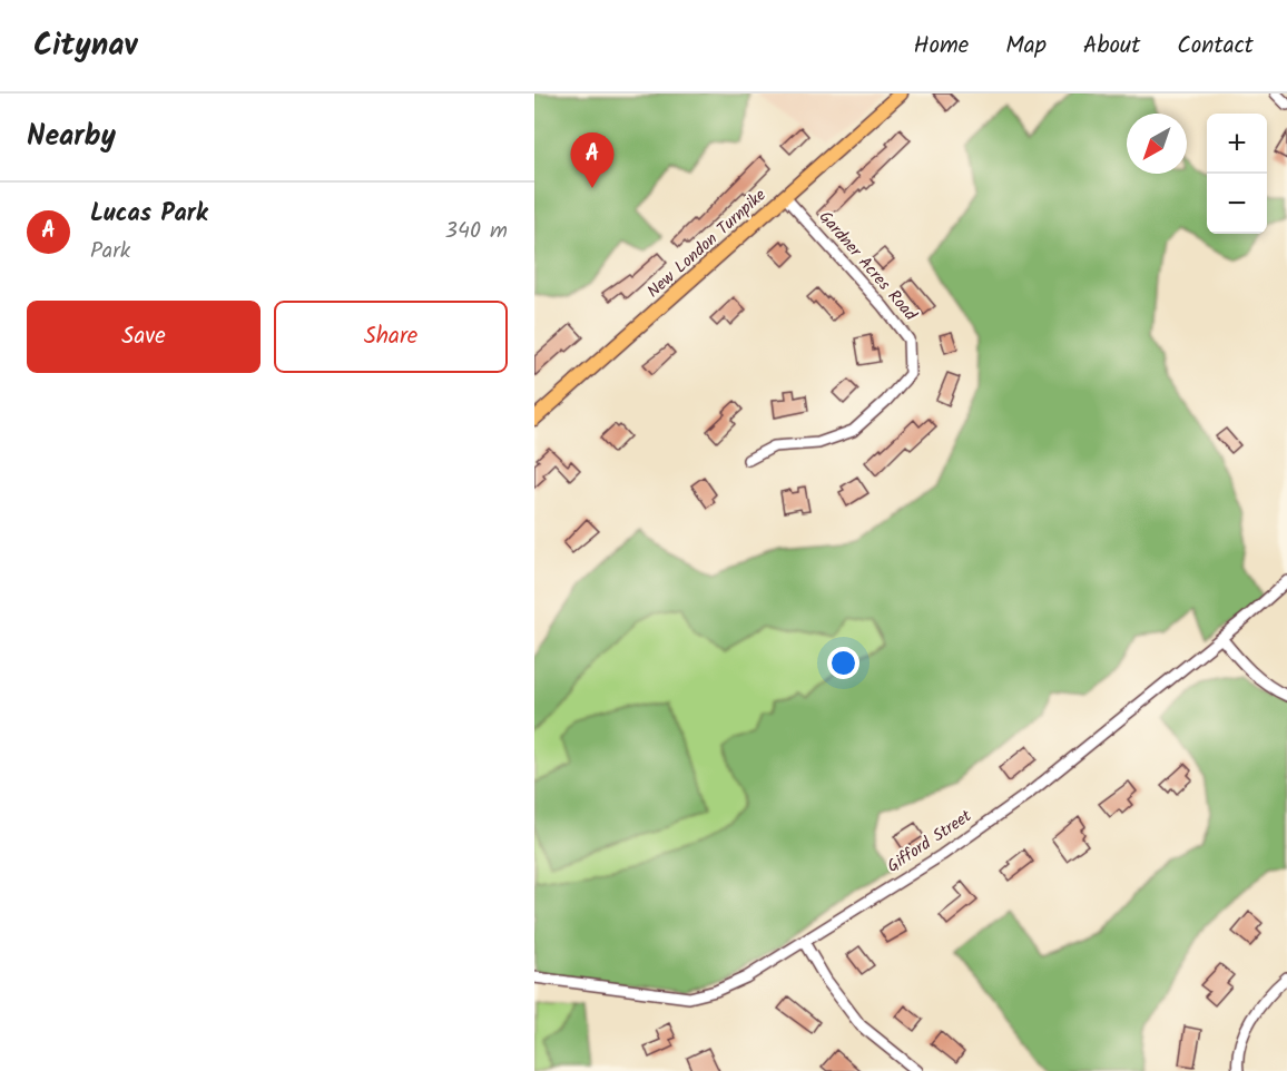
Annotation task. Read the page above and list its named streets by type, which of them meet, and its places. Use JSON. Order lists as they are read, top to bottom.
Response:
{
  "streets": {
    "main road": ["New London Turnpike"],
    "street": ["Gardner Acres Road", "Gifford Street"]
  },
  "crossings": [
    ["New London Turnpike", "Gardner Acres Road"]
  ],
  "north": "bottom left",
  "page": {
    "header": "Citynav",
    "nav": [
      "Home",
      "Map",
      "About",
      "Contact"
    ],
    "heading": "Nearby",
    "map_buttons": ["+", "−"],
    "pins": "A",
    "list": [
      {
        "mark": "A",
        "name": "Lucas Park",
        "note": "Park",
        "value": "340 m"
      }
    ],
    "buttons": ["Save", "Share"]
  }
}
